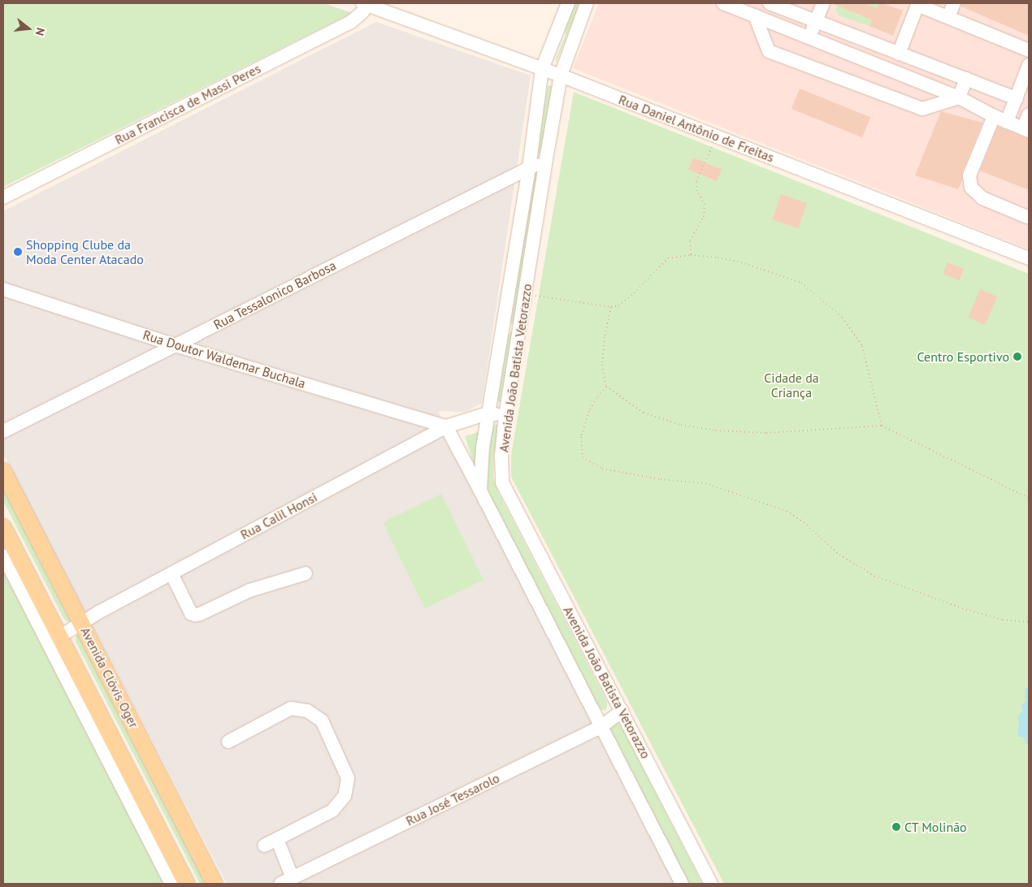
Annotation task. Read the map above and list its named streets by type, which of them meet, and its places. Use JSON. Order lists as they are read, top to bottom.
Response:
{
  "streets": {
    "main road": ["Avenida Clóvis Oger"],
    "street": [
      "Rua Francisca de Massi Peres",
      "Rua Daniel Antônio de Freitas",
      "Rua Tessalonico Barbosa",
      "Rua Doutor Waldemar Buchala",
      "Avenida João Batista Vetorazzo",
      "Rua Calil Honsi",
      "Rua José Tessarolo"
    ]
  },
  "crossings": [
    ["Rua Francisca de Massi Peres", "Rua Daniel Antônio de Freitas"],
    ["Rua Daniel Antônio de Freitas", "Avenida João Batista Vetorazzo"],
    ["Rua Tessalonico Barbosa", "Rua Doutor Waldemar Buchala"],
    ["Rua Tessalonico Barbosa", "Avenida João Batista Vetorazzo"],
    ["Rua Doutor Waldemar Buchala", "Rua Calil Honsi"],
    ["Avenida João Batista Vetorazzo", "Rua Calil Honsi"],
    ["Avenida João Batista Vetorazzo", "Rua José Tessarolo"],
    ["Rua Calil Honsi", "Avenida Clóvis Oger"]
  ],
  "parks": ["Cidade da Criança"],
  "places": ["Shopping Clube da Moda Center Atacado", "Centro Esportivo", "CT Molinão"],
  "north": "right"
}
